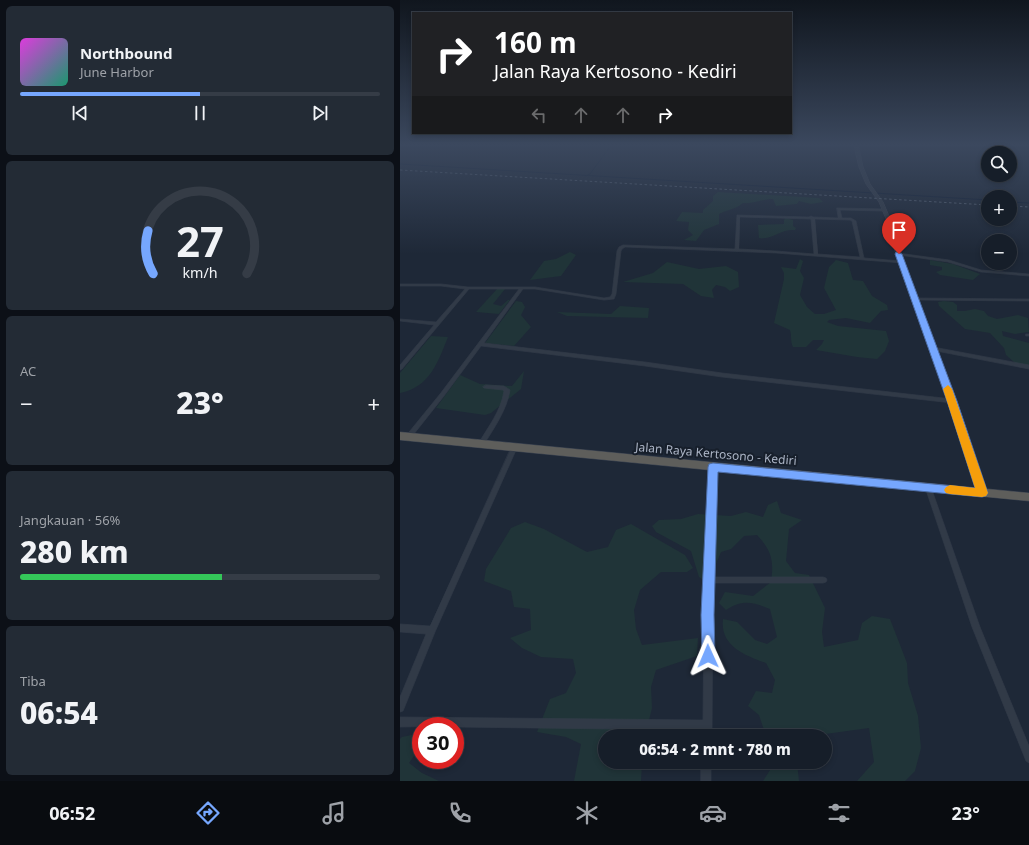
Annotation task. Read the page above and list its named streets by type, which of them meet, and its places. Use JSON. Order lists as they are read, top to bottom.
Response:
{
  "streets": {
    "highway": ["Jalan Raya Kertosono - Kediri"]
  },
  "page": {
    "turn": ["160 m", "Jalan Raya Kertosono - Kediri"],
    "song": ["Northbound", "June Harbor"],
    "map_buttons": ["+", "−"],
    "tile": [
      "AC",
      ["Jangkauan · 56%", "280 km"],
      ["Tiba", "06:54"]
    ],
    "heat": ["−", "23°", "+"],
    "limit": "30",
    "trip": "06:54 · 2 mnt · 780 m",
    "tabs": ["06:52", "23°"],
    "gauge": ["27", "km/h"]
  }
}
